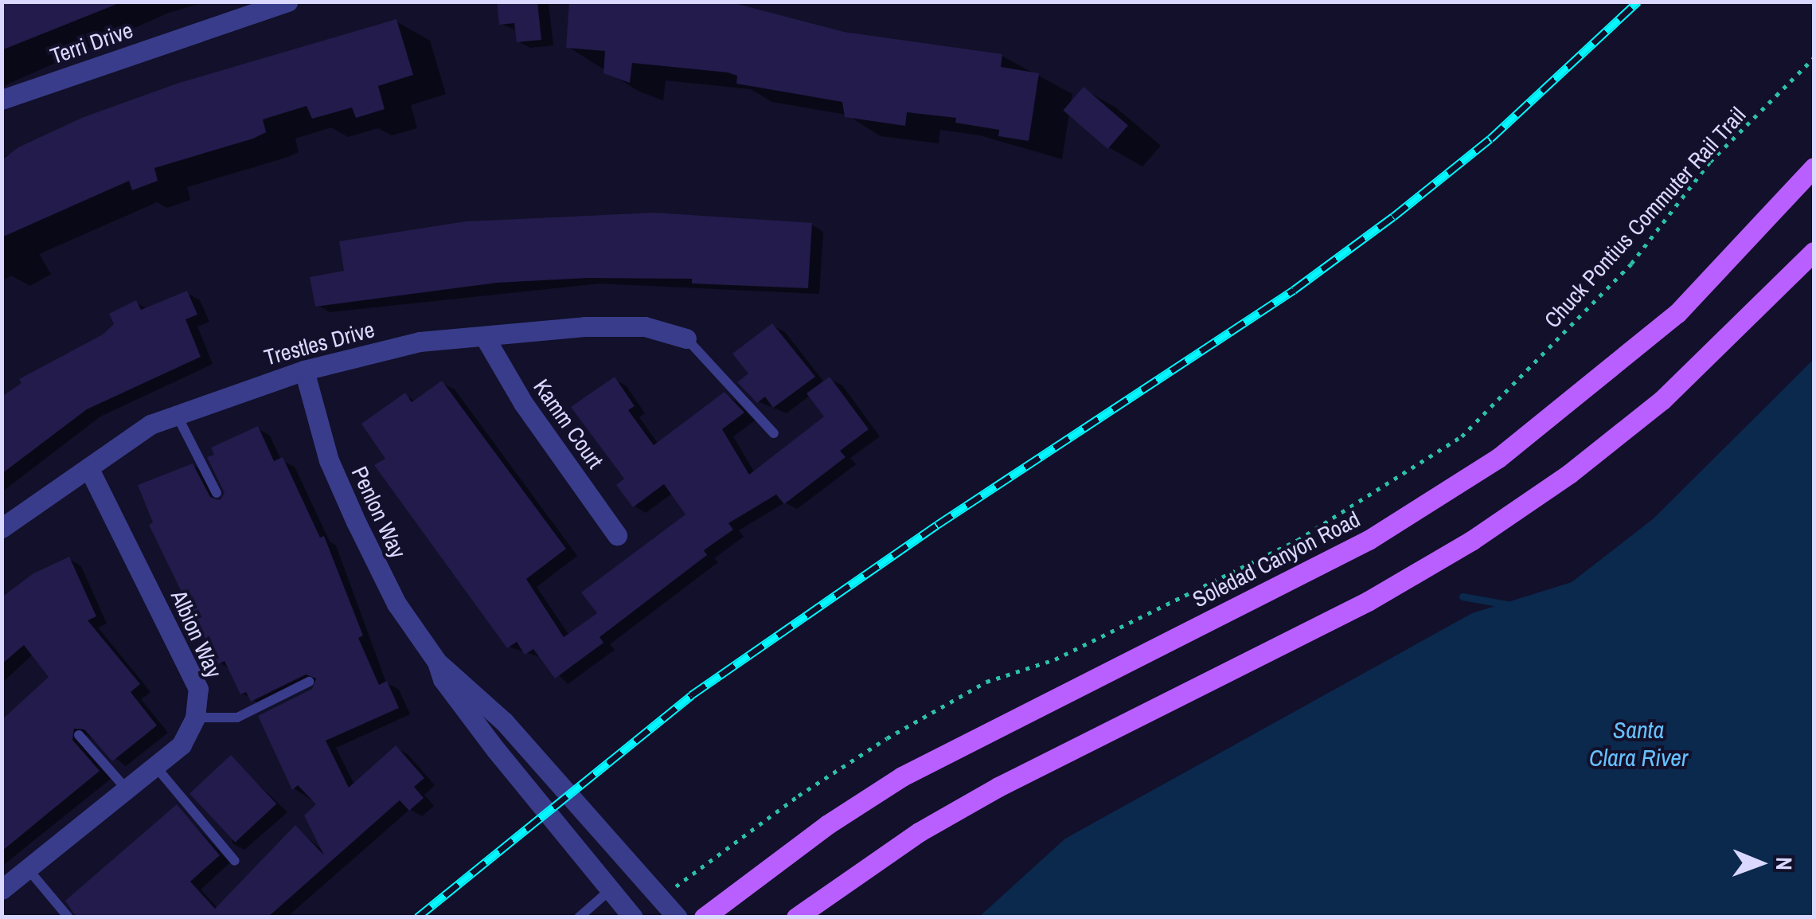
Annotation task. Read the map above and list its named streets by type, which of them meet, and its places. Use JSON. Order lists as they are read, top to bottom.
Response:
{
  "streets": {
    "main road": ["Soledad Canyon Road"],
    "street": [
      "Terri Drive",
      "Trestles Drive",
      "Kamm Court",
      "Penlon Way",
      "Albion Way"
    ],
    "path": ["Chuck Pontius Commuter Rail Trail"]
  },
  "crossings": [
    ["Trestles Drive", "Kamm Court"],
    ["Trestles Drive", "Penlon Way"],
    ["Trestles Drive", "Albion Way"]
  ],
  "water": ["Santa Clara River"],
  "north": "right"
}
